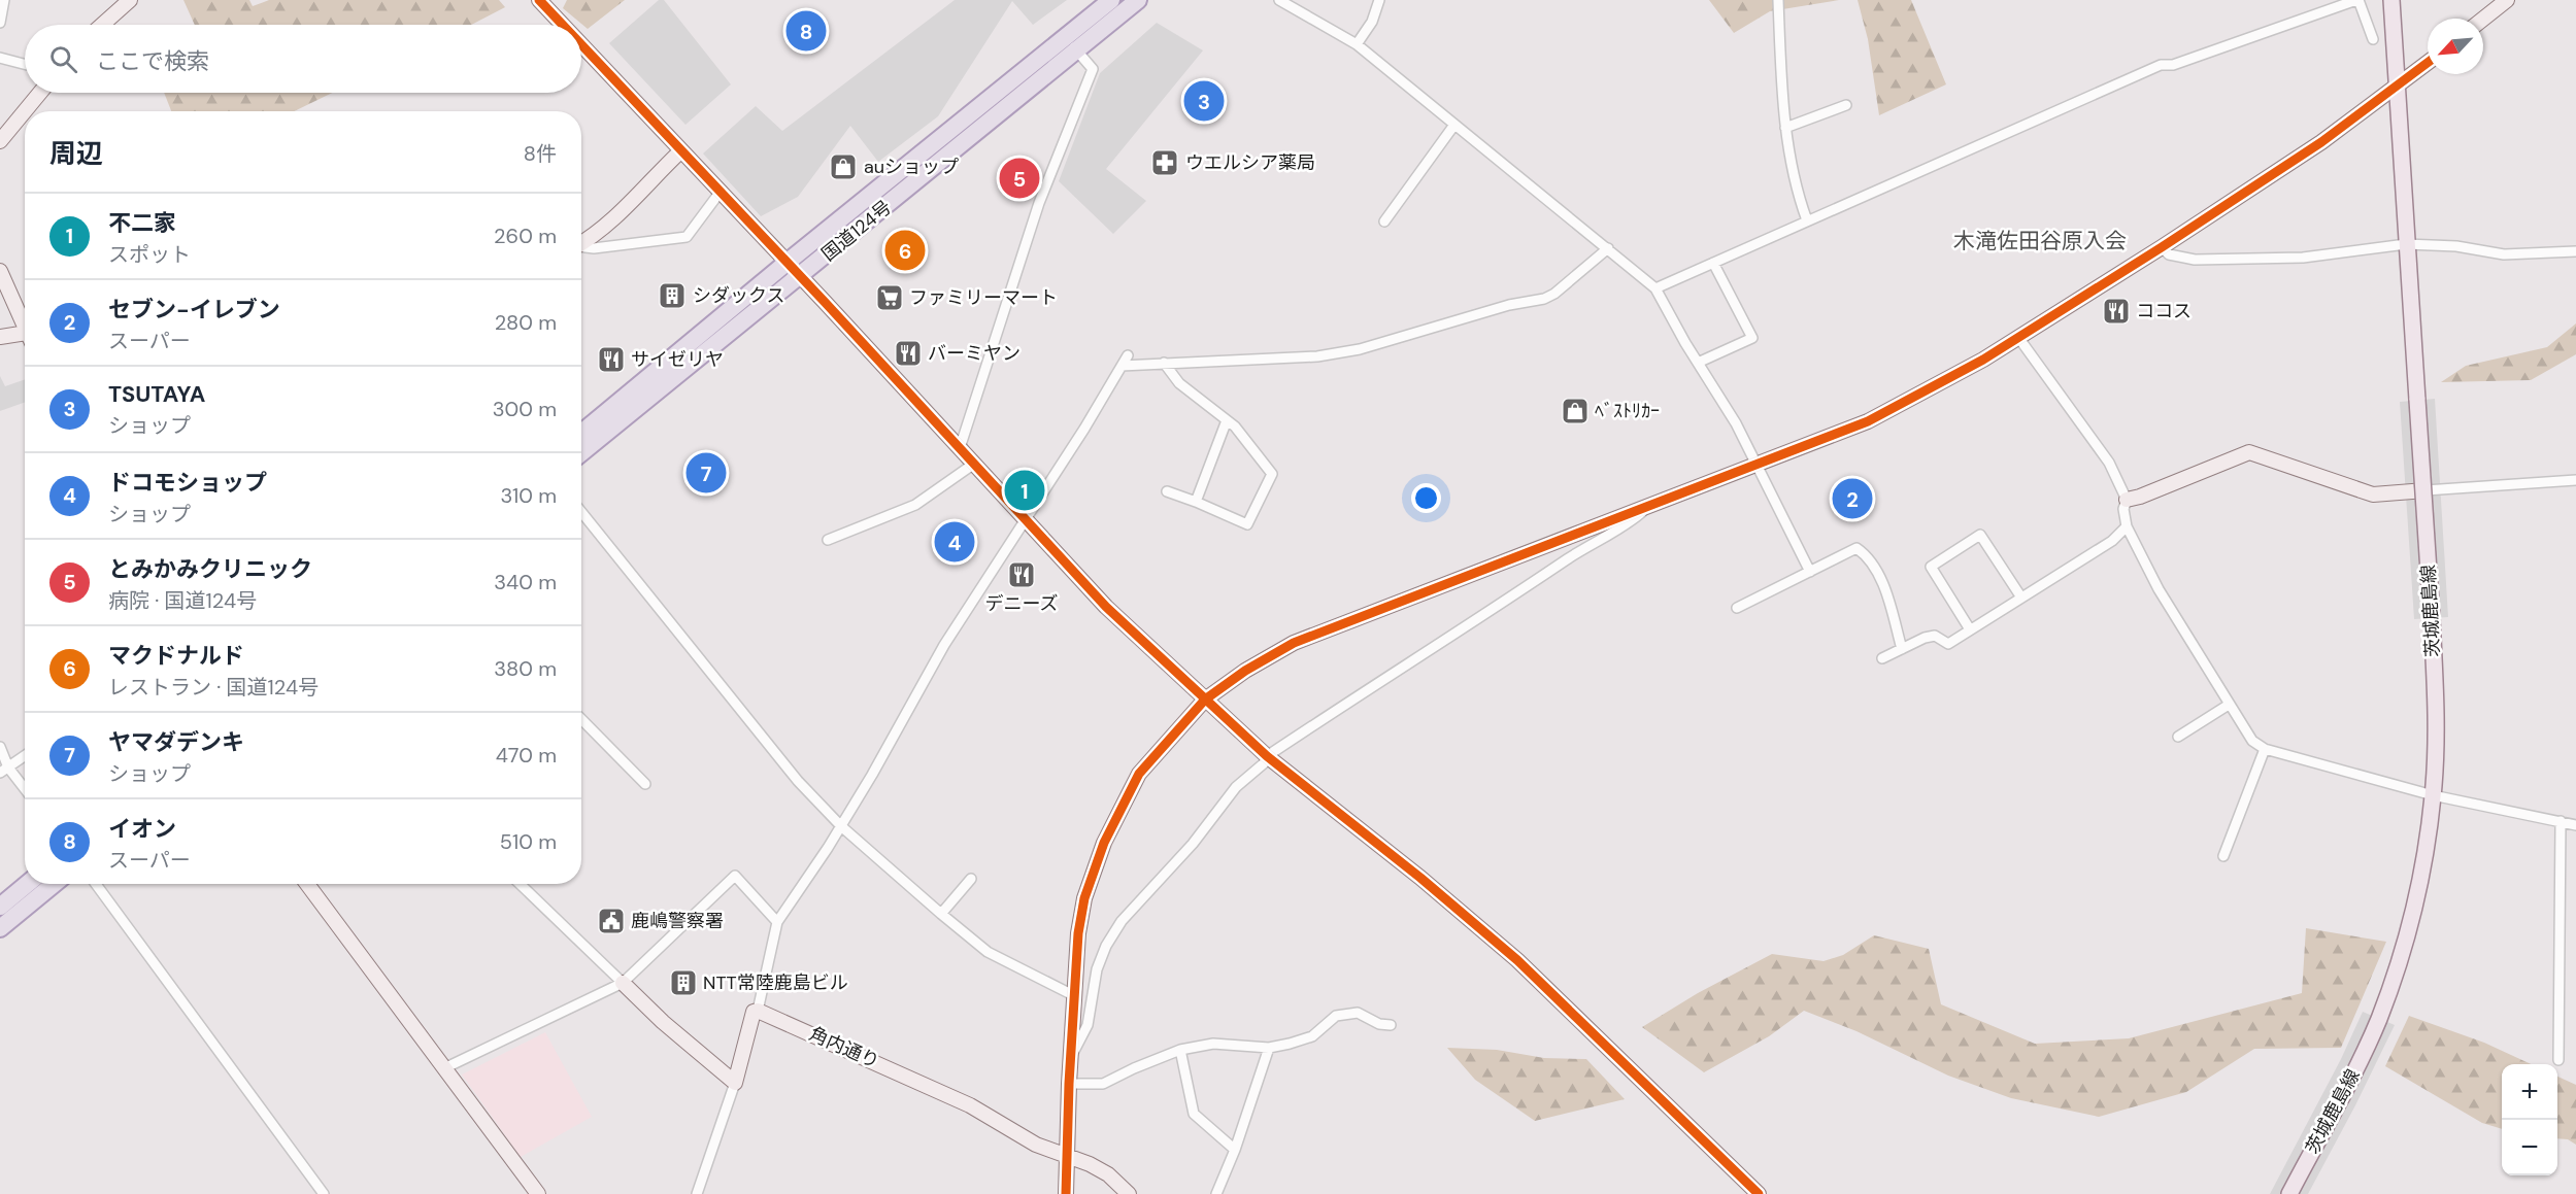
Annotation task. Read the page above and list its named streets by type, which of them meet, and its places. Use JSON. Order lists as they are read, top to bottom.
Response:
{
  "streets": {
    "highway": ["国道124号"],
    "main road": ["茨城鹿島線"],
    "street": ["角内通り"]
  },
  "districts": ["木滝佐田谷原入会"],
  "places": {
    "pharmacy": ["ウエルシア薬局"],
    "shop": ["auショップ", "ﾍﾞｽﾄﾘｶｰ"],
    "building": ["シダックス", "NTT常陸鹿島ビル"],
    "supermarket": ["ファミリーマート"],
    "restaurant": [
      "ココス",
      "バーミヤン",
      "サイゼリヤ",
      "デニーズ"
    ],
    "public building": ["鹿嶋警察署"]
  },
  "north": "bottom left",
  "page": {
    "pins": [
      "8",
      "3",
      "5",
      "6",
      "7",
      "1",
      "2",
      "4"
    ],
    "search": "ここで検索",
    "heading": ["周辺", "8件"],
    "list": [
      {
        "mark": "1",
        "name": "不二家",
        "note": "スポット",
        "value": "260 m"
      },
      {
        "mark": "2",
        "name": "セブン-イレブン",
        "note": "スーパー",
        "value": "280 m"
      },
      {
        "mark": "3",
        "name": "TSUTAYA",
        "note": "ショップ",
        "value": "300 m"
      },
      {
        "mark": "4",
        "name": "ドコモショップ",
        "note": "ショップ",
        "value": "310 m"
      },
      {
        "mark": "5",
        "name": "とみかみクリニック",
        "note": "病院 · 国道124号",
        "value": "340 m"
      },
      {
        "mark": "6",
        "name": "マクドナルド",
        "note": "レストラン · 国道124号",
        "value": "380 m"
      },
      {
        "mark": "7",
        "name": "ヤマダデンキ",
        "note": "ショップ",
        "value": "470 m"
      },
      {
        "mark": "8",
        "name": "イオン",
        "note": "スーパー",
        "value": "510 m"
      }
    ],
    "map_buttons": ["+", "−"]
  }
}
